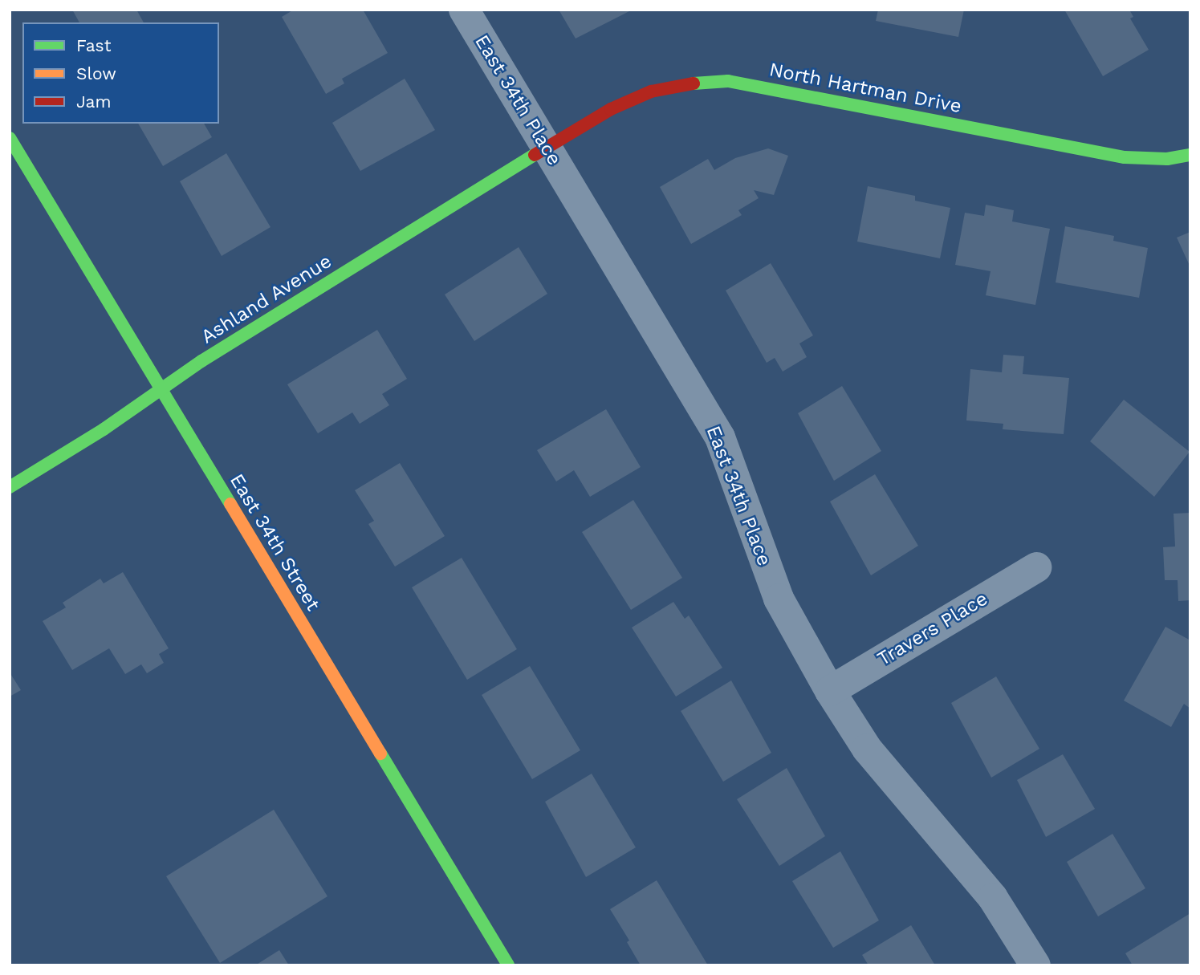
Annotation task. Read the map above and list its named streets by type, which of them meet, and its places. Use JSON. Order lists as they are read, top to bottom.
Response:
{
  "streets": {
    "street": [
      "North Hartman Drive",
      "East 34th Place",
      "Ashland Avenue",
      "East 34th Street",
      "Travers Place"
    ]
  },
  "crossings": [
    ["North Hartman Drive", "East 34th Place"],
    ["North Hartman Drive", "Ashland Avenue"],
    ["East 34th Place", "Ashland Avenue"],
    ["East 34th Place", "Travers Place"],
    ["Ashland Avenue", "East 34th Street"]
  ],
  "legend": ["Fast", "Slow", "Jam"]
}
